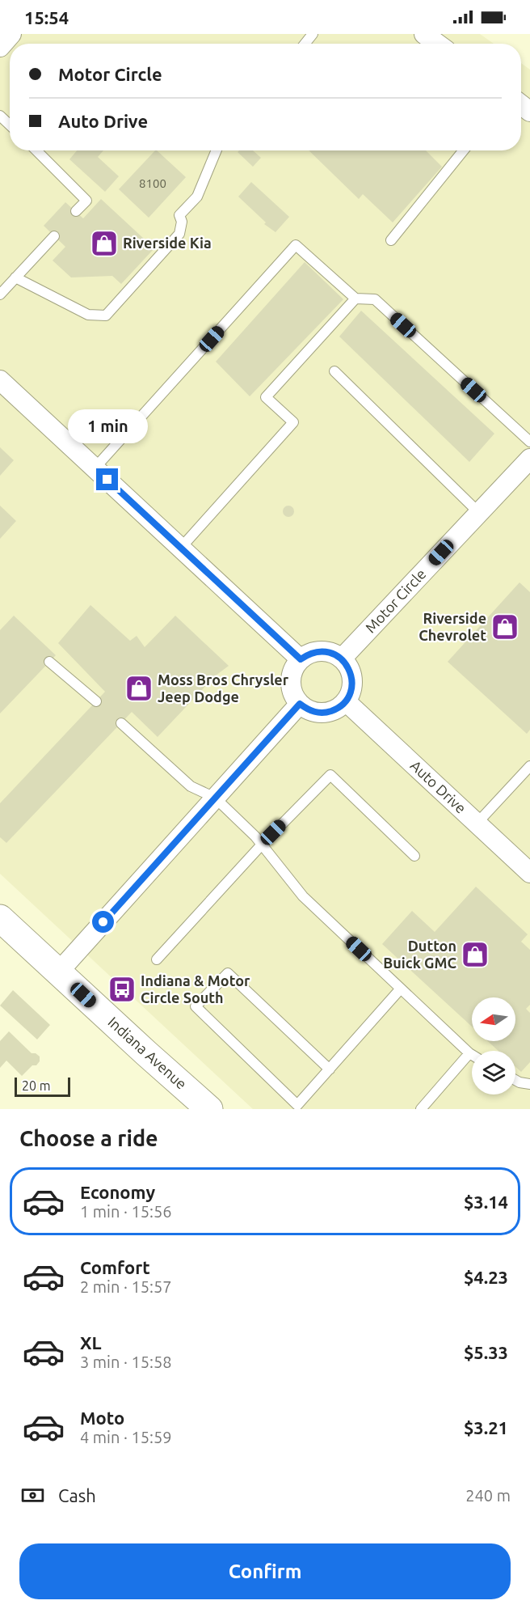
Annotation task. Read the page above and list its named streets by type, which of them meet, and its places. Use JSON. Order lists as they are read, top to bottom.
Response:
{
  "streets": {
    "main road": ["Indiana Avenue"],
    "street": ["Motor Circle", "Auto Drive"]
  },
  "crossings": [
    ["Motor Circle", "Auto Drive"]
  ],
  "places": {
    "shop": [
      "Riverside Kia",
      "Riverside Chevrolet",
      "Moss Bros Chrysler Jeep Dodge",
      "Dutton Buick GMC"
    ],
    "bus stop": ["Indiana & Motor Circle South"]
  },
  "house_numbers": ["8100"],
  "scale_bar": "20 m",
  "north": "left",
  "page": {
    "status": "15:54",
    "banner": ["Motor Circle", "Auto Drive"],
    "bubble": "1 min",
    "scale": "20 m",
    "heading": "Choose a ride",
    "list": [
      {
        "name": "Economy",
        "note": "1 min · 15:56",
        "value": "$3.14"
      },
      {
        "name": "Comfort",
        "note": "2 min · 15:57",
        "value": "$4.23"
      },
      {
        "name": "XL",
        "note": "3 min · 15:58",
        "value": "$5.33"
      },
      {
        "name": "Moto",
        "note": "4 min · 15:59",
        "value": "$3.21"
      }
    ],
    "pay": ["Cash", "240 m"],
    "buttons": "Confirm"
  }
}
